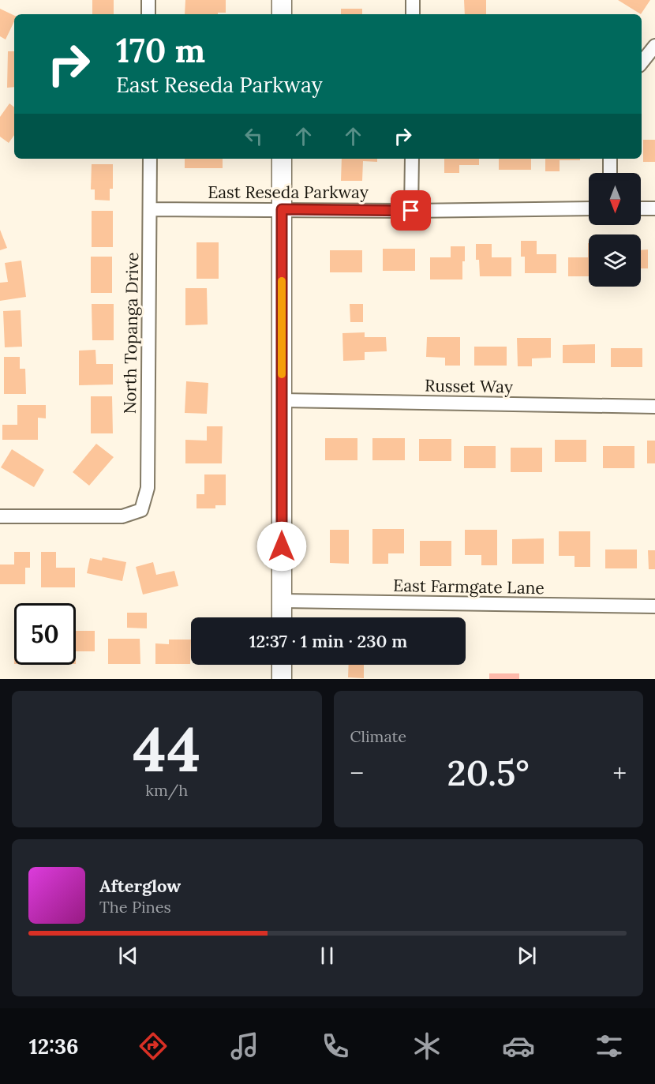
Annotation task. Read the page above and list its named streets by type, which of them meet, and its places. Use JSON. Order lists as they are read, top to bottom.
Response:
{
  "streets": {
    "street": [
      "East Reseda Parkway",
      "North Topanga Drive",
      "Russet Way",
      "East Farmgate Lane"
    ]
  },
  "crossings": [
    ["East Reseda Parkway", "North Topanga Drive"]
  ],
  "north": "bottom",
  "page": {
    "turn": ["170 m", "East Reseda Parkway"],
    "limit": "50",
    "trip": "12:37 · 1 min · 230 m",
    "tile": [
      ["44", "km/h"],
      "Climate"
    ],
    "heat": ["−", "20.5°", "+"],
    "song": ["Afterglow", "The Pines"],
    "tabs": "12:36"
  }
}
